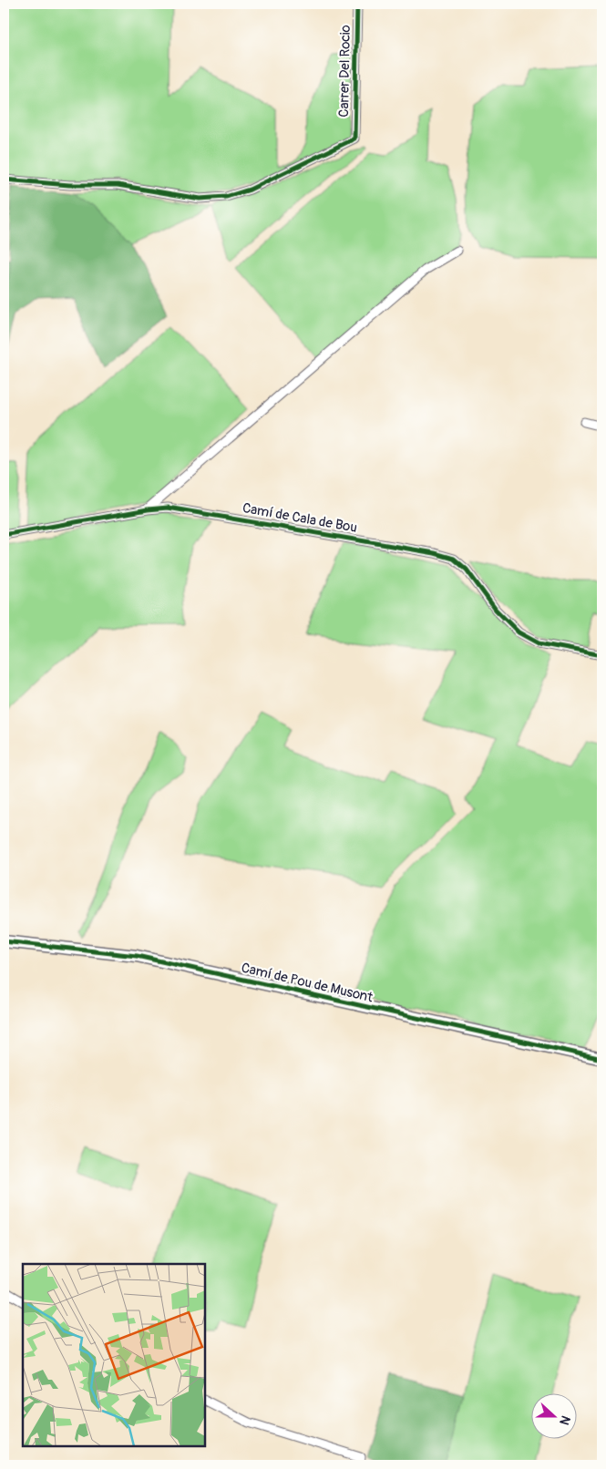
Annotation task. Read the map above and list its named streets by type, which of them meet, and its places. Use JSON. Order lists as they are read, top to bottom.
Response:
{
  "streets": {
    "street": ["Carrer Del Rocio", "Camí de Cala de Bou", "Camí de Pou de Musont"]
  },
  "north": "right"
}
